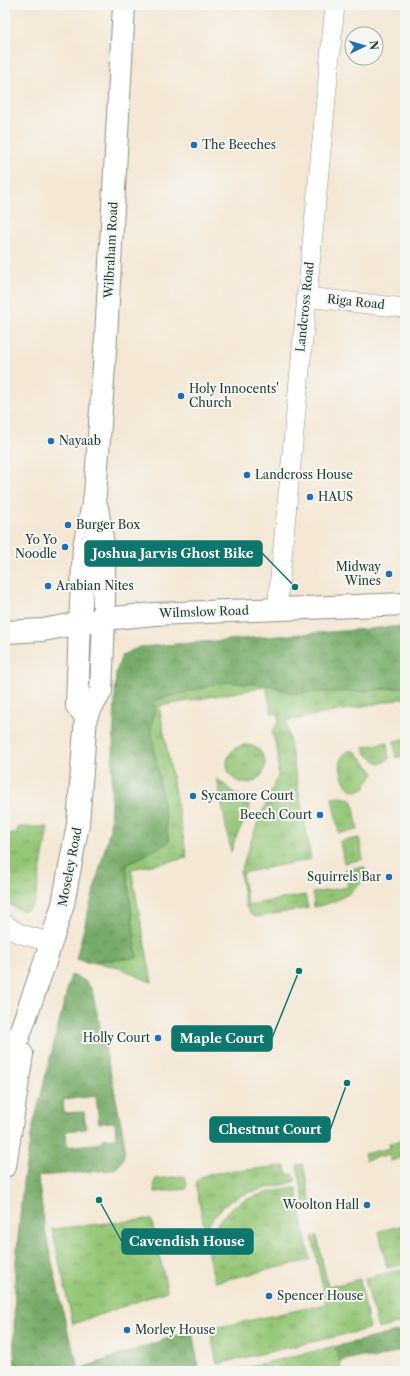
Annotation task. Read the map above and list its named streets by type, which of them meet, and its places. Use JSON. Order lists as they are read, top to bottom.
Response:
{
  "streets": {
    "main road": ["Wilbraham Road", "Wilmslow Road", "Moseley Road"],
    "street": ["Riga Road", "Landcross Road"]
  },
  "crossings": [
    ["Wilbraham Road", "Wilmslow Road"],
    ["Wilbraham Road", "Moseley Road"],
    ["Riga Road", "Landcross Road"],
    ["Landcross Road", "Wilmslow Road"],
    ["Wilmslow Road", "Moseley Road"]
  ],
  "places": [
    "The Beeches",
    "Holy Innocents' Church",
    "Nayaab",
    "Landcross House",
    "HAUS",
    "Burger Box",
    "Yo Yo Noodle",
    "Midway Wines",
    "Arabian Nites",
    "Joshua Jarvis Ghost Bike",
    "Sycamore Court",
    "Beech Court",
    "Squirrels Bar",
    "Maple Court",
    "Holly Court",
    "Chestnut Court",
    "Cavendish House",
    "Woolton Hall",
    "Spencer House",
    "Morley House"
  ],
  "north": "right"
}
